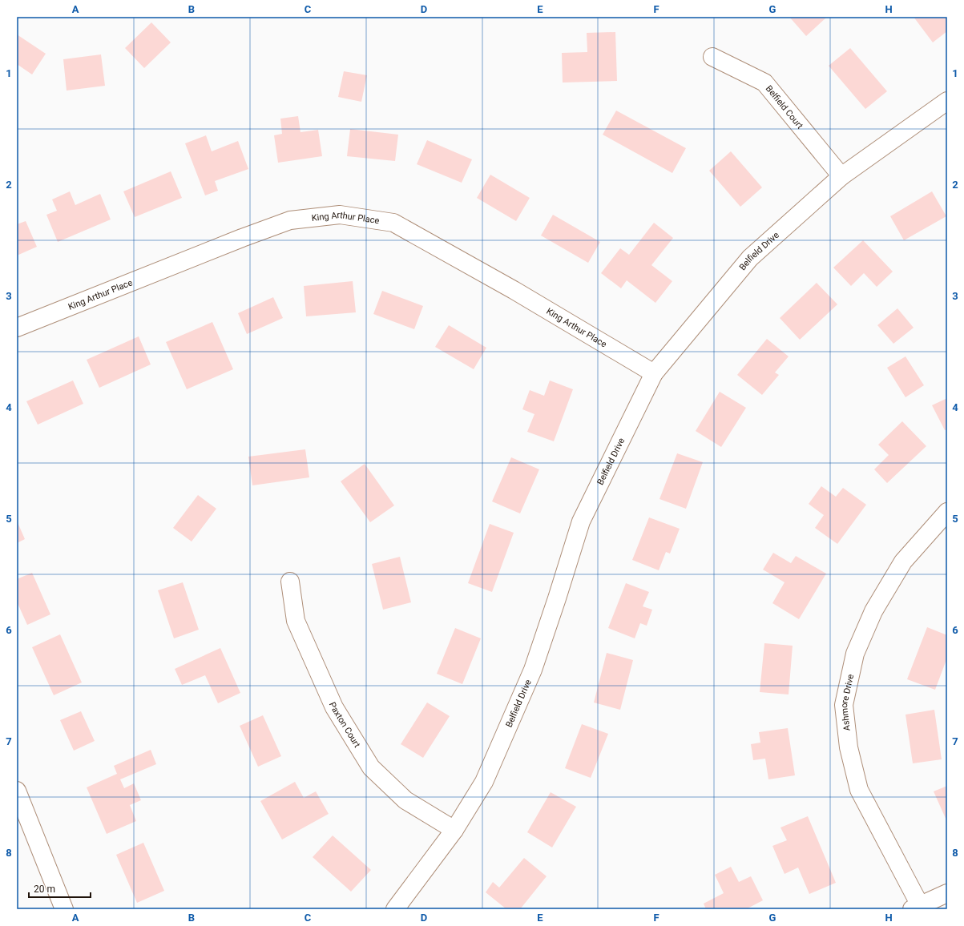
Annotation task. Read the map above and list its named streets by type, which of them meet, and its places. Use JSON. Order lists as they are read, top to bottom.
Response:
{
  "streets": {
    "street": [
      "Belfield Court",
      "King Arthur Place",
      "Belfield Drive",
      "Ashmore Drive",
      "Paxton Court"
    ]
  },
  "crossings": [
    ["Belfield Court", "Belfield Drive"],
    ["King Arthur Place", "Belfield Drive"],
    ["Belfield Drive", "Paxton Court"]
  ],
  "scale_bar": "20 m",
  "grid": {
    "columns": [
      "A",
      "B",
      "C",
      "D",
      "E",
      "F",
      "G",
      "H"
    ],
    "rows": [
      "1",
      "2",
      "3",
      "4",
      "5",
      "6",
      "7",
      "8"
    ]
  }
}
